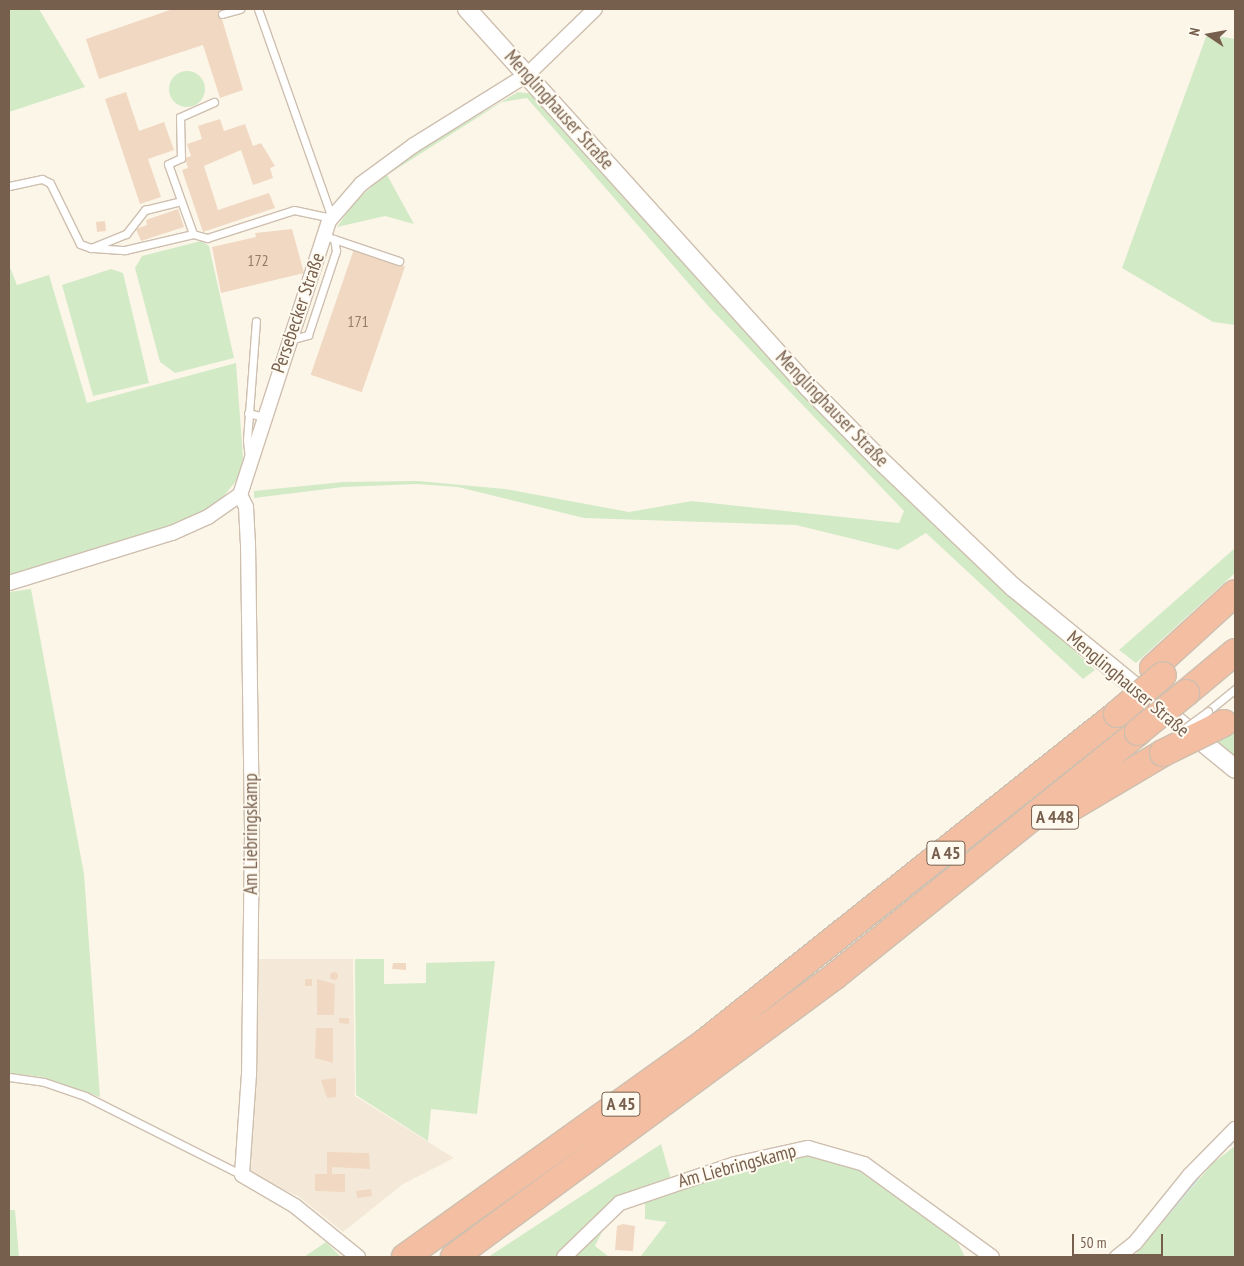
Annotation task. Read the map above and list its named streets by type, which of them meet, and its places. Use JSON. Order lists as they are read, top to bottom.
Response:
{
  "streets": {
    "highway": ["A 448", "A 45"],
    "street": ["Menglinghauser Straße", "Persebecker Straße", "Am Liebringskamp"]
  },
  "crossings": [
    ["Menglinghauser Straße", "Persebecker Straße"],
    ["Persebecker Straße", "Am Liebringskamp"],
    ["A 448", "A 45"]
  ],
  "house_numbers": ["172", "171"],
  "scale_bar": "50 m",
  "north": "left"
}
